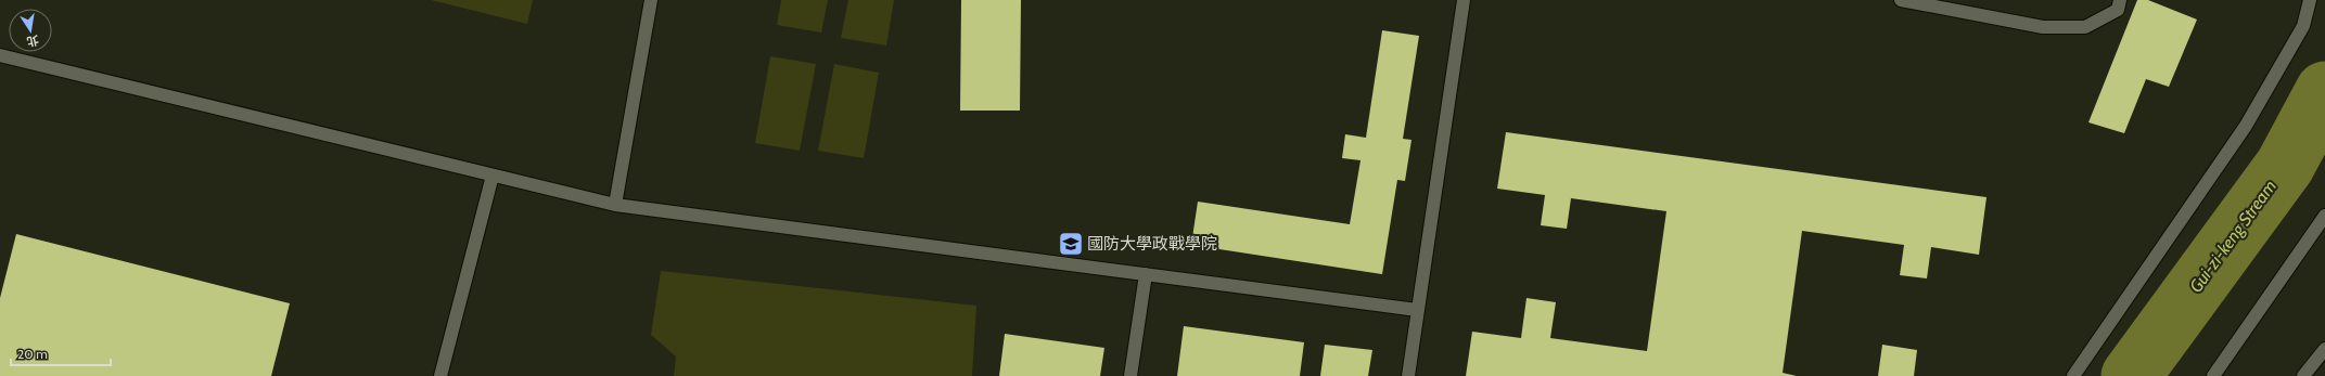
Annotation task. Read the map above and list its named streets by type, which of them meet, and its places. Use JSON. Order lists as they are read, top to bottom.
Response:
{
  "water": ["Gui-zi-keng Stream"],
  "places": {
    "school or university": ["國防大學政戰學院"]
  },
  "scale_bar": "20 m",
  "north": "bottom"
}
